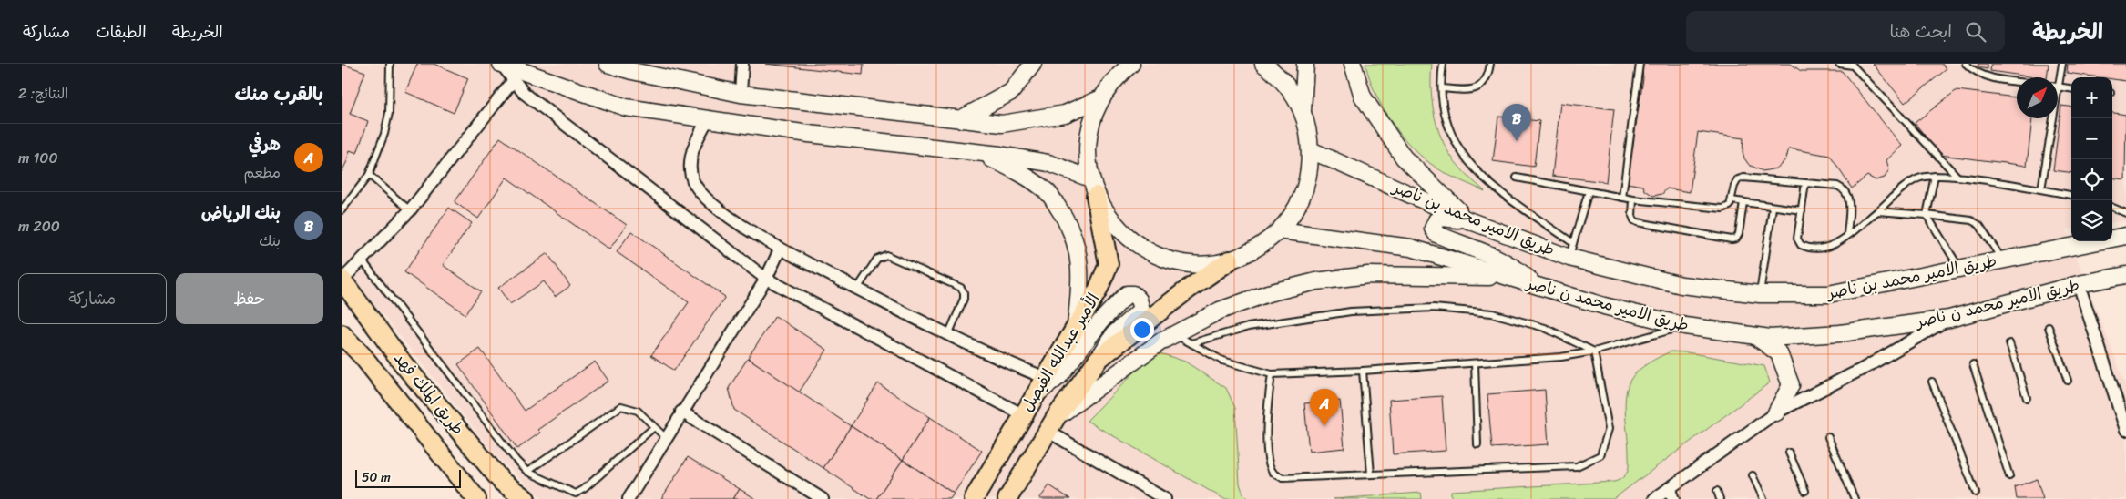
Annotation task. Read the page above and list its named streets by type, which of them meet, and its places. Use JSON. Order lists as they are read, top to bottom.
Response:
{
  "streets": {
    "main road": [
      "طريق الامير محمد بن ناصر",
      "طريق الامير محمد ن ناصر",
      "الأمير عبدالله الفيصل",
      "طريق الملك فهد"
    ]
  },
  "scale_bar": "50 m",
  "north": "top right",
  "page": {
    "header": "الخريطة",
    "search": "ابحث هنا",
    "nav": ["الخريطة", "الطبقات", "مشاركة"],
    "heading": ["بالقرب منك", "النتائج: 2"],
    "map_buttons": ["+", "−"],
    "pins": ["B", "A"],
    "list": [
      {
        "mark": "A",
        "name": "هرفي",
        "note": "مطعم",
        "value": "100 m"
      },
      {
        "mark": "B",
        "name": "بنك الرياض",
        "note": "بنك",
        "value": "200 m"
      }
    ],
    "buttons": ["حفظ", "مشاركة"],
    "scale": "50 m"
  }
}
